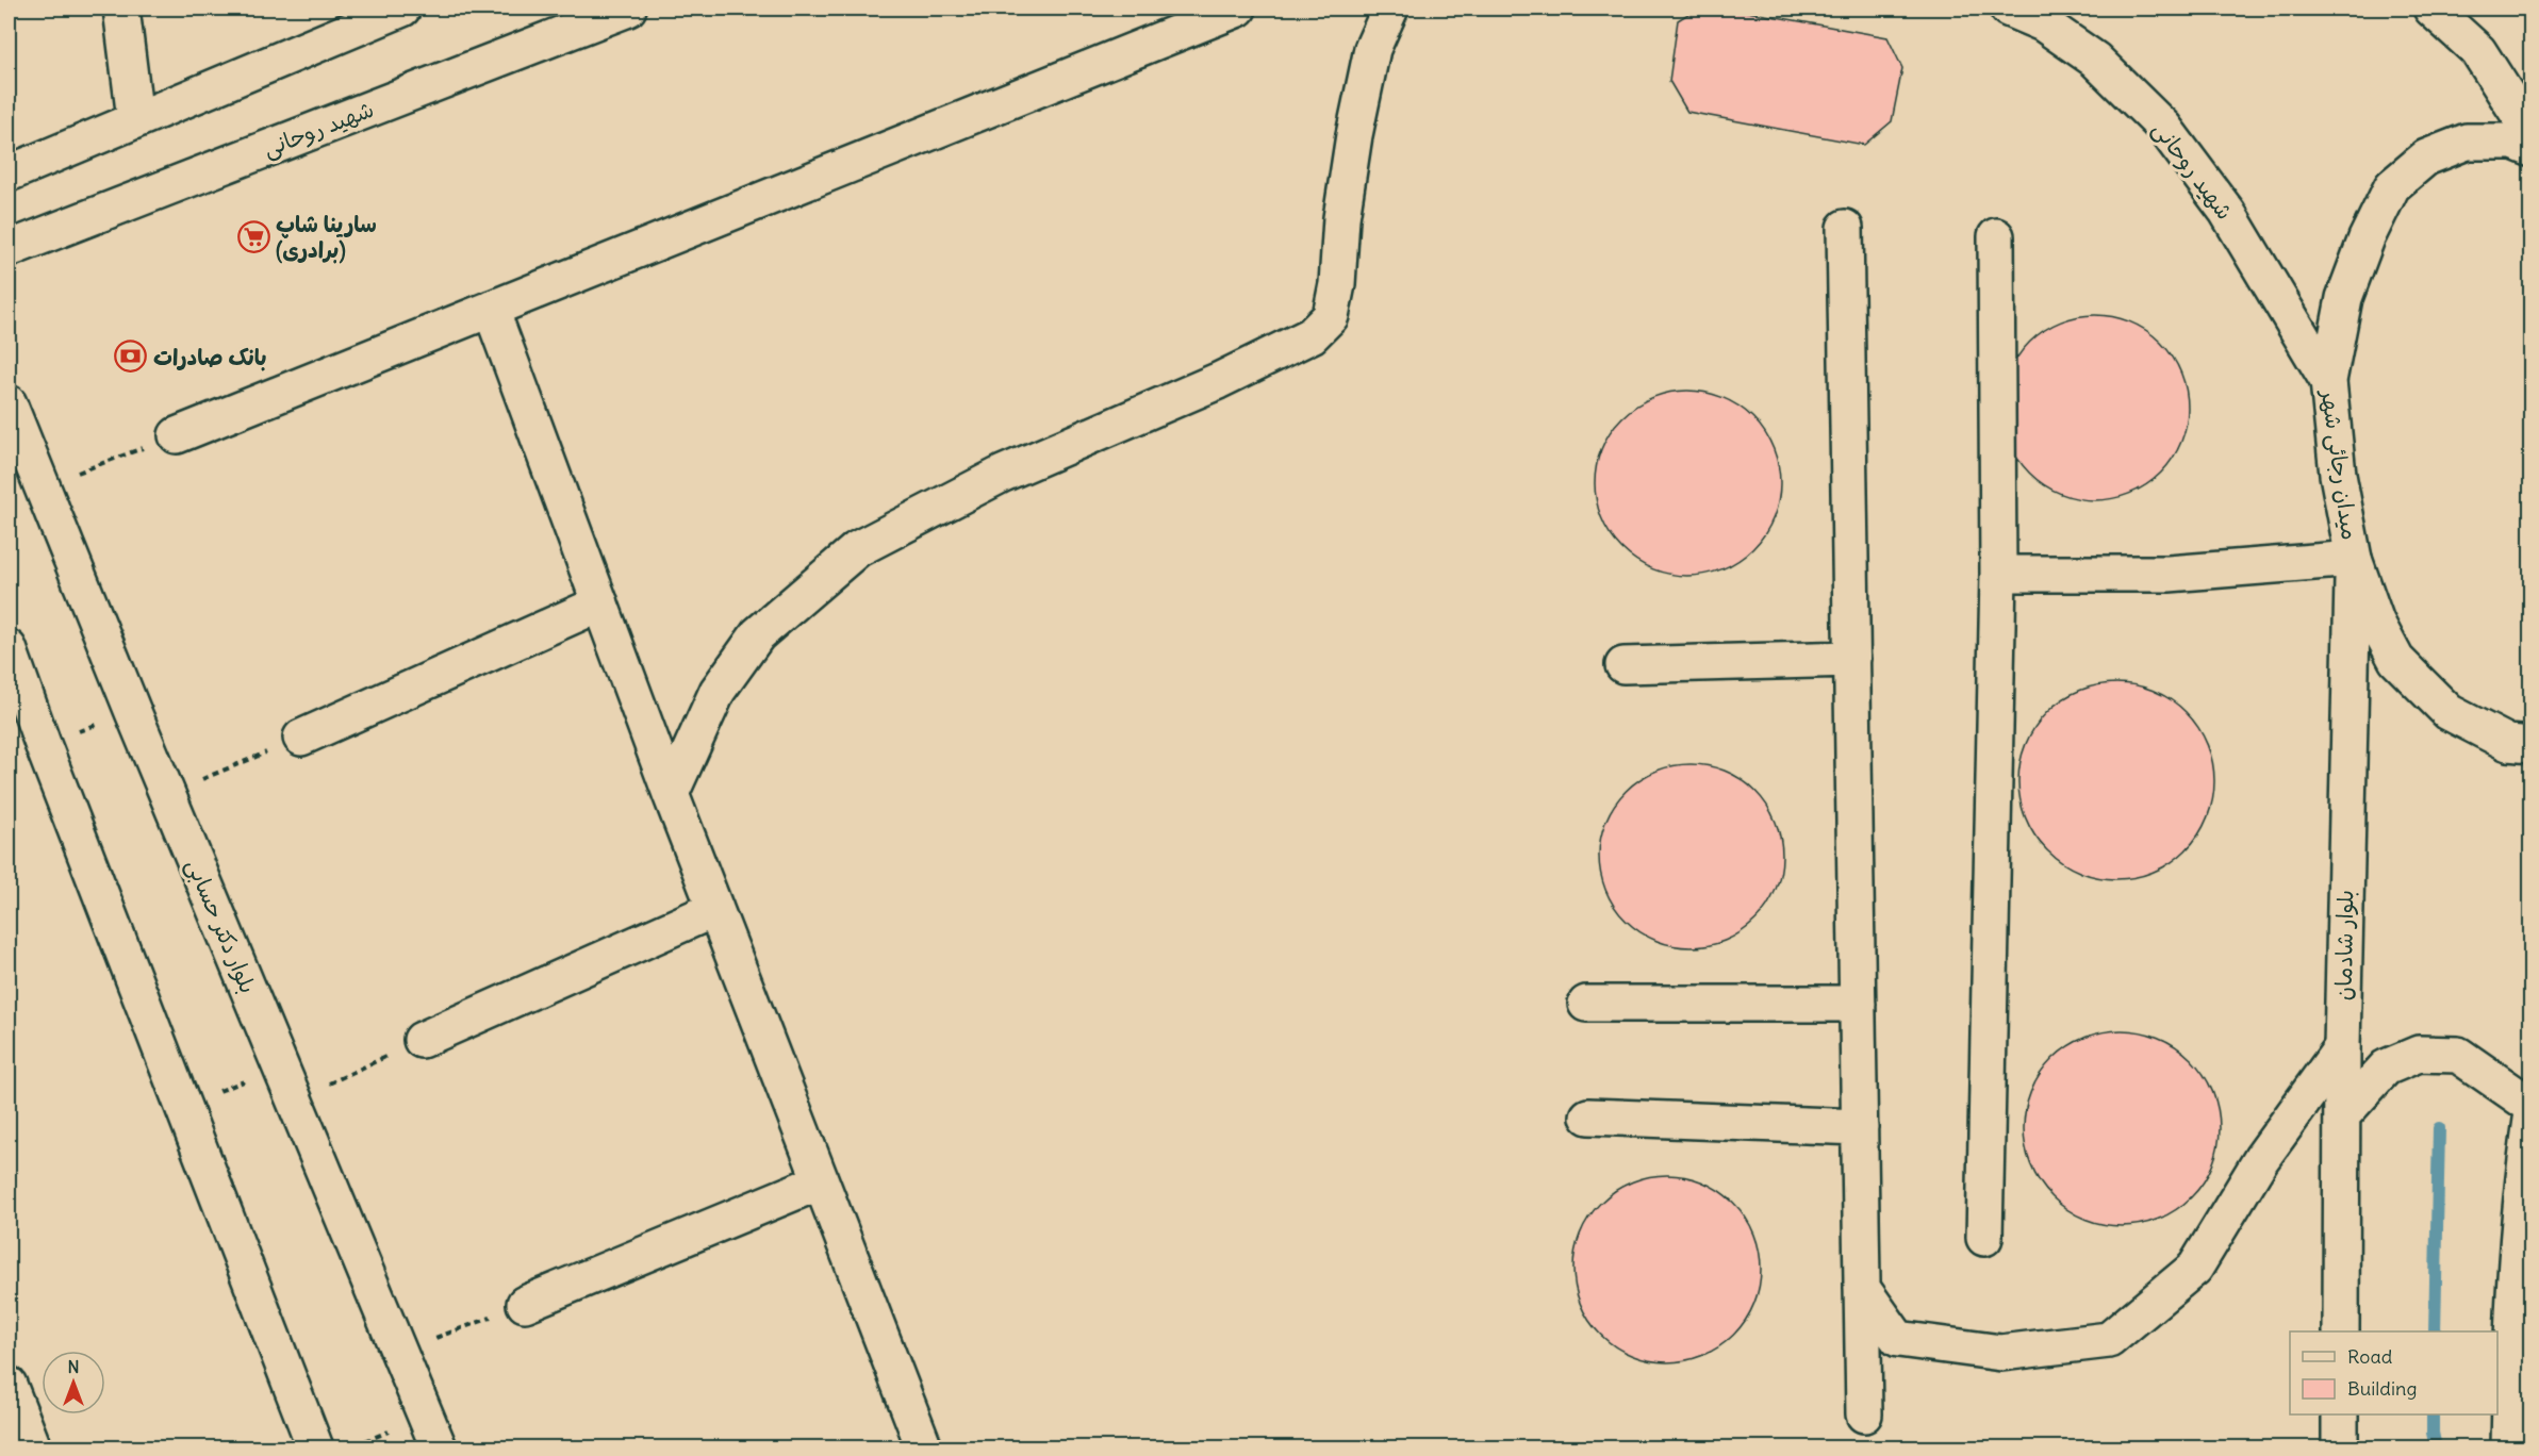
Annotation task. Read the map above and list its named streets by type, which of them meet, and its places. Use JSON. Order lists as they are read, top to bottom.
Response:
{
  "streets": {
    "street": [
      "شهید روحانی",
      "میدان رجائی شهر",
      "بلوار دکتر حسابی",
      "بلوار شادمان"
    ]
  },
  "crossings": [
    ["شهید روحانی", "میدان رجائی شهر"],
    ["میدان رجائی شهر", "بلوار شادمان"]
  ],
  "places": {
    "supermarket": ["سارینا شاپ (برادری)"],
    "bank": ["بانک صادرات"]
  },
  "legend": ["Road", "Building"],
  "north": "top"
}
